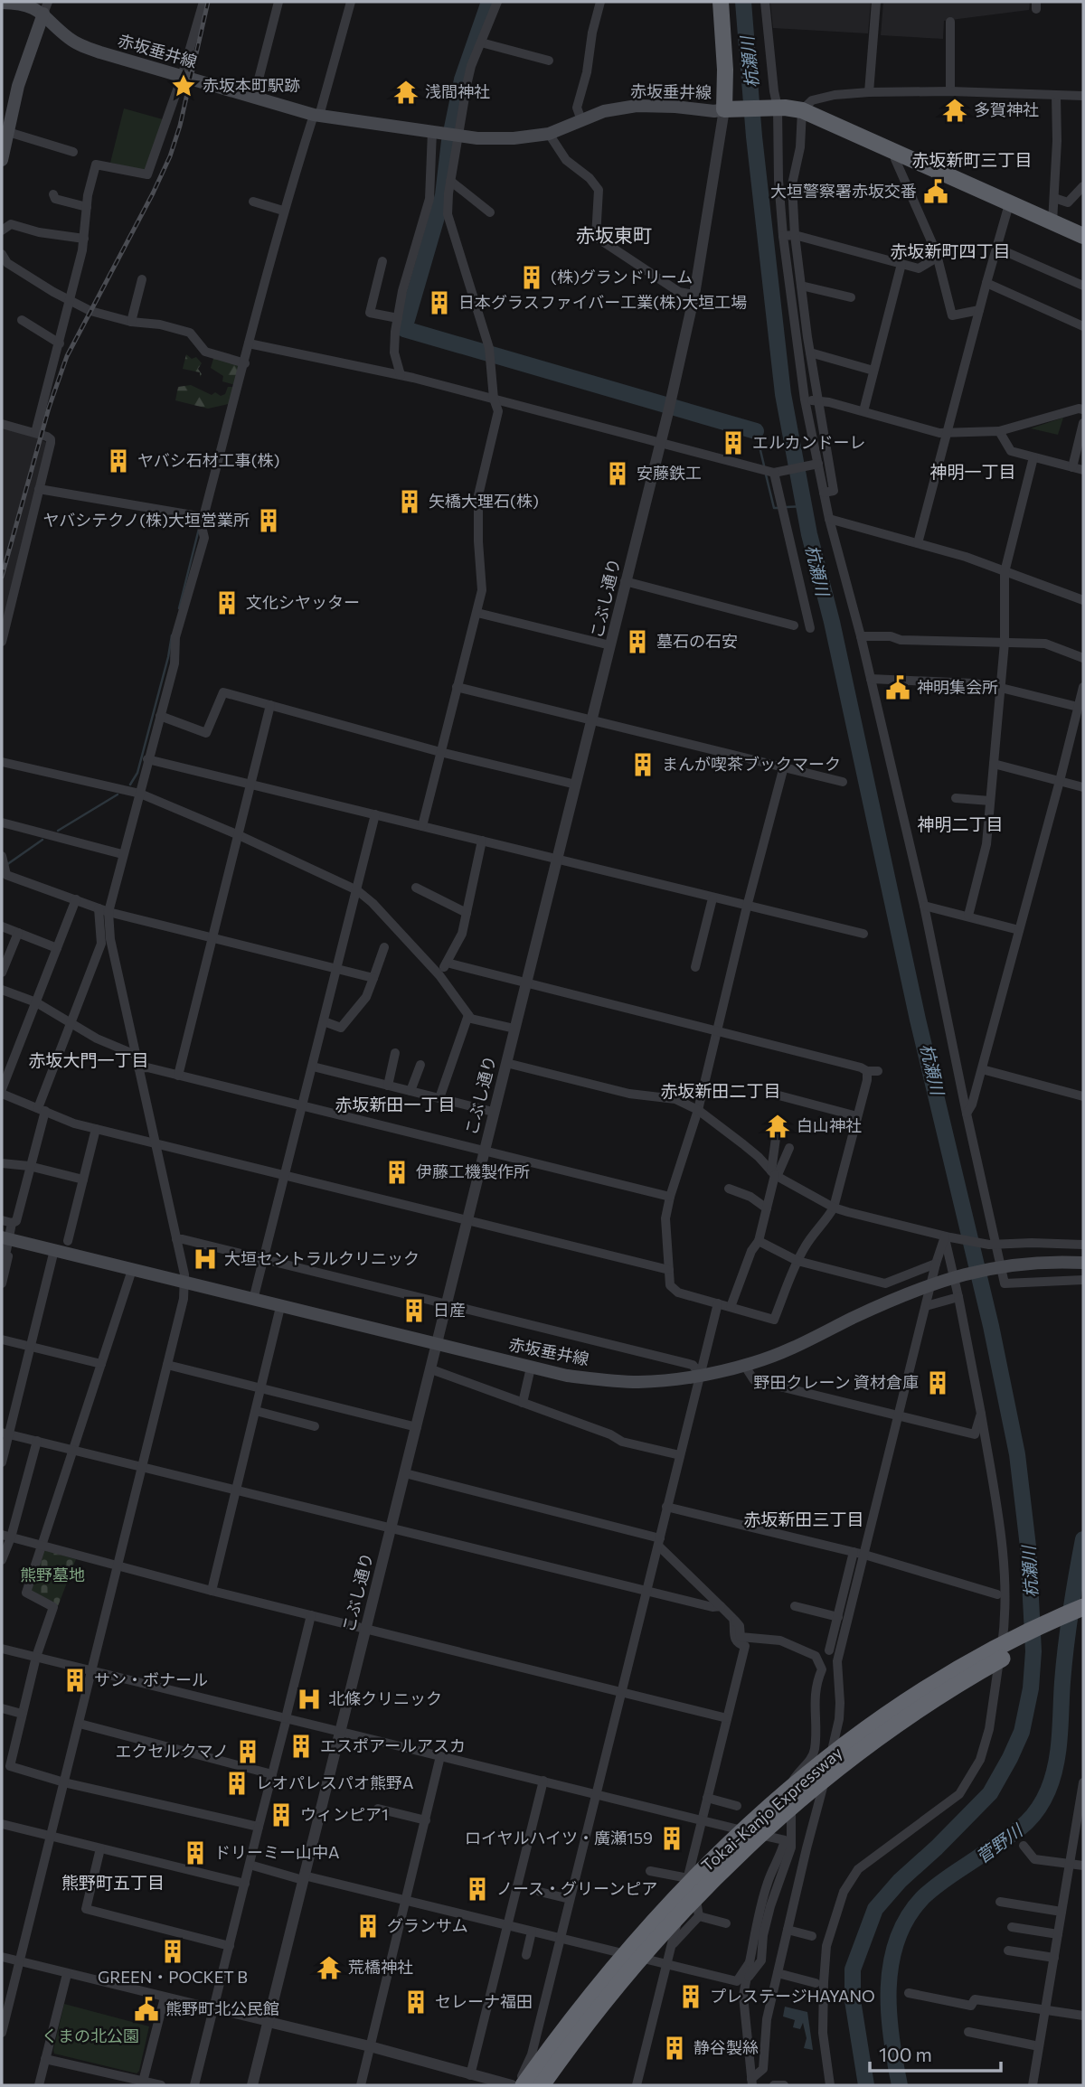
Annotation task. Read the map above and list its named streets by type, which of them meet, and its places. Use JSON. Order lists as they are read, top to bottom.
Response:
{
  "streets": {
    "highway": ["Tokai-Kanjo Expressway"],
    "main road": ["赤坂垂井線"],
    "street": ["こぶし通り"]
  },
  "crossings": [
    ["赤坂垂井線", "こぶし通り"]
  ],
  "districts": [
    "赤坂新町三丁目",
    "赤坂東町",
    "赤坂新町四丁目",
    "神明一丁目",
    "神明二丁目",
    "赤坂大門一丁目",
    "赤坂新田二丁目",
    "赤坂新田一丁目",
    "赤坂新田三丁目",
    "熊野町五丁目"
  ],
  "water": ["杭瀬川", "菅野川"],
  "parks": ["熊野墓地", "くまの北公園"],
  "places": {
    "place": ["赤坂本町駅跡"],
    "temple": [
      "浅間神社",
      "多賀神社",
      "白山神社",
      "荒橋神社"
    ],
    "public building": ["大垣警察署赤坂交番", "神明集会所", "熊野町北公民館"],
    "building": [
      "(株)グランドリーム",
      "日本グラスファイバー工業(株)大垣工場",
      "エルカンドーレ",
      "ヤバシ石材工事(株)",
      "安藤鉄工",
      "矢橋大理石(株)",
      "ヤバシテクノ(株)大垣営業所",
      "文化シヤッター",
      "墓石の石安",
      "まんが喫茶ブックマーク",
      "伊藤工機製作所",
      "日産",
      "野田クレーン 資材倉庫",
      "サン・ボナール",
      "エスポアールアスカ",
      "エクセルクマノ",
      "レオパレスパオ熊野A",
      "ウィンピア1",
      "ロイヤルハイツ・廣瀬159",
      "ドリーミー山中A",
      "ノース・グリーンピア",
      "グランサム",
      "GREEN・POCKET B",
      "プレステージHAYANO",
      "セレーナ福田",
      "静谷製絲"
    ],
    "hospital": ["大垣セントラルクリニック", "北條クリニック"]
  },
  "scale_bar": "100 m"
}
